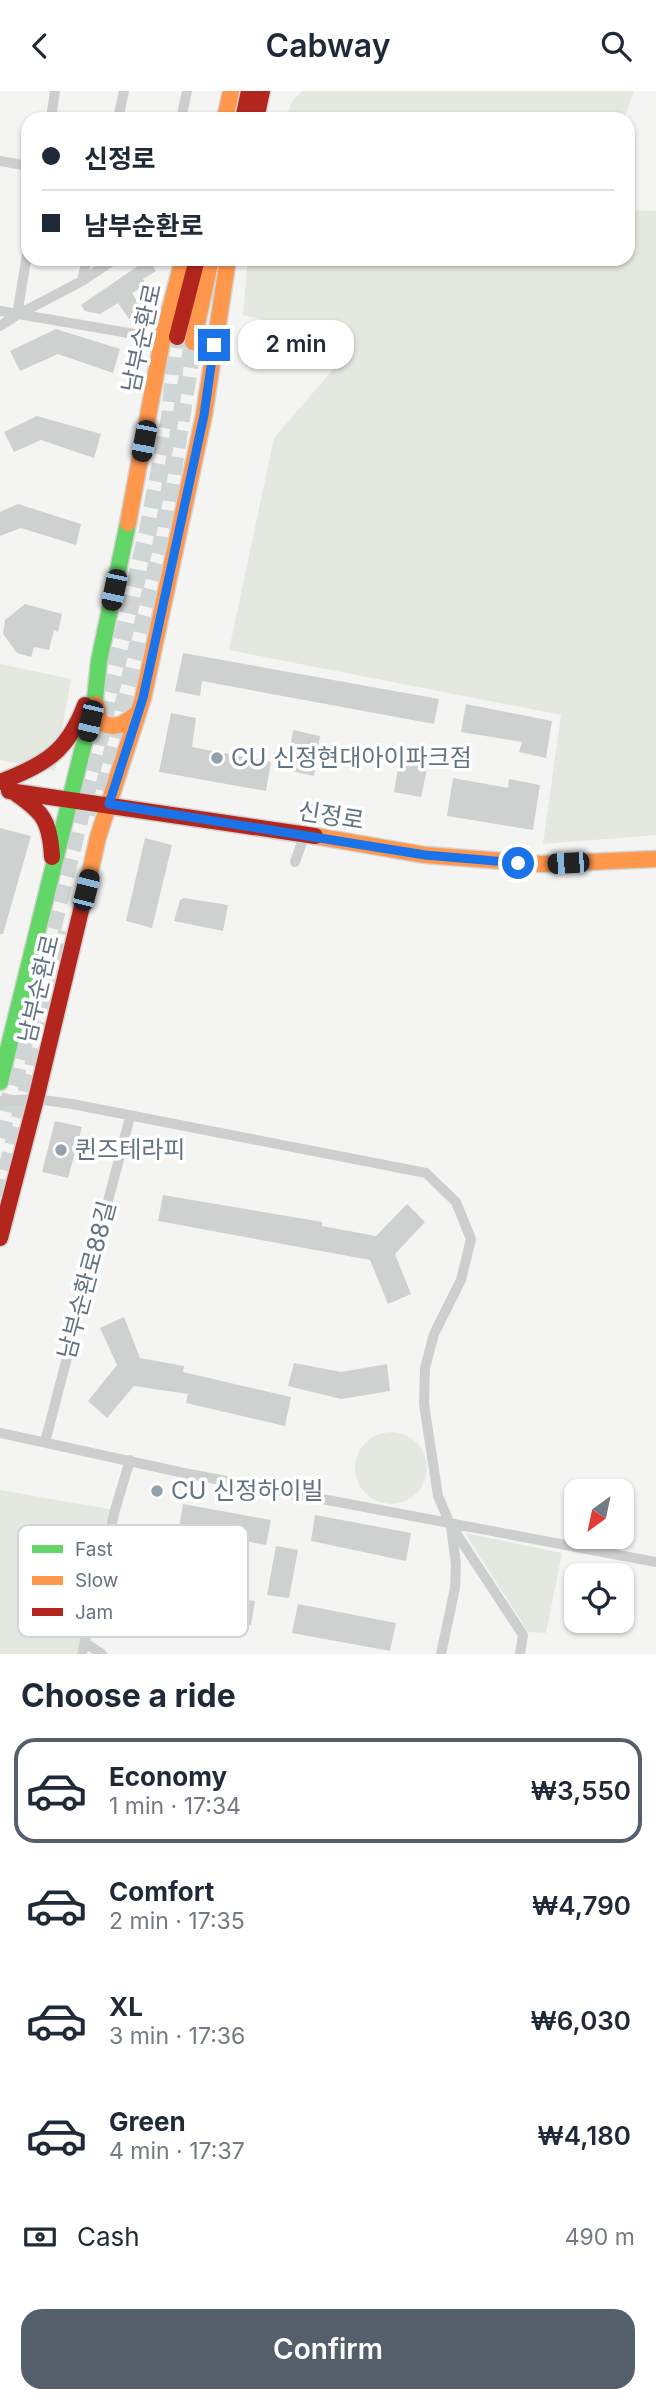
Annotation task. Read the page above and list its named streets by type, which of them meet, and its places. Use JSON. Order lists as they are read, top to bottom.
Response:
{
  "streets": {
    "main road": ["남부순환로", "신정로"],
    "street": ["남부순환로88길"]
  },
  "crossings": [
    ["남부순환로", "신정로"]
  ],
  "places": ["CU 신정현대아이파크점", "퀸즈테라피", "CU 신정하이빌"],
  "legend": ["Fast", "Slow", "Jam"],
  "north": "bottom left",
  "page": {
    "header": "Cabway",
    "banner": ["신정로", "남부순환로"],
    "bubble": "2 min",
    "heading": "Choose a ride",
    "list": [
      {
        "name": "Economy",
        "note": "1 min · 17:34",
        "value": "₩3,550"
      },
      {
        "name": "Comfort",
        "note": "2 min · 17:35",
        "value": "₩4,790"
      },
      {
        "name": "XL",
        "note": "3 min · 17:36",
        "value": "₩6,030"
      },
      {
        "name": "Green",
        "note": "4 min · 17:37",
        "value": "₩4,180"
      }
    ],
    "pay": ["Cash", "490 m"],
    "buttons": "Confirm"
  }
}
